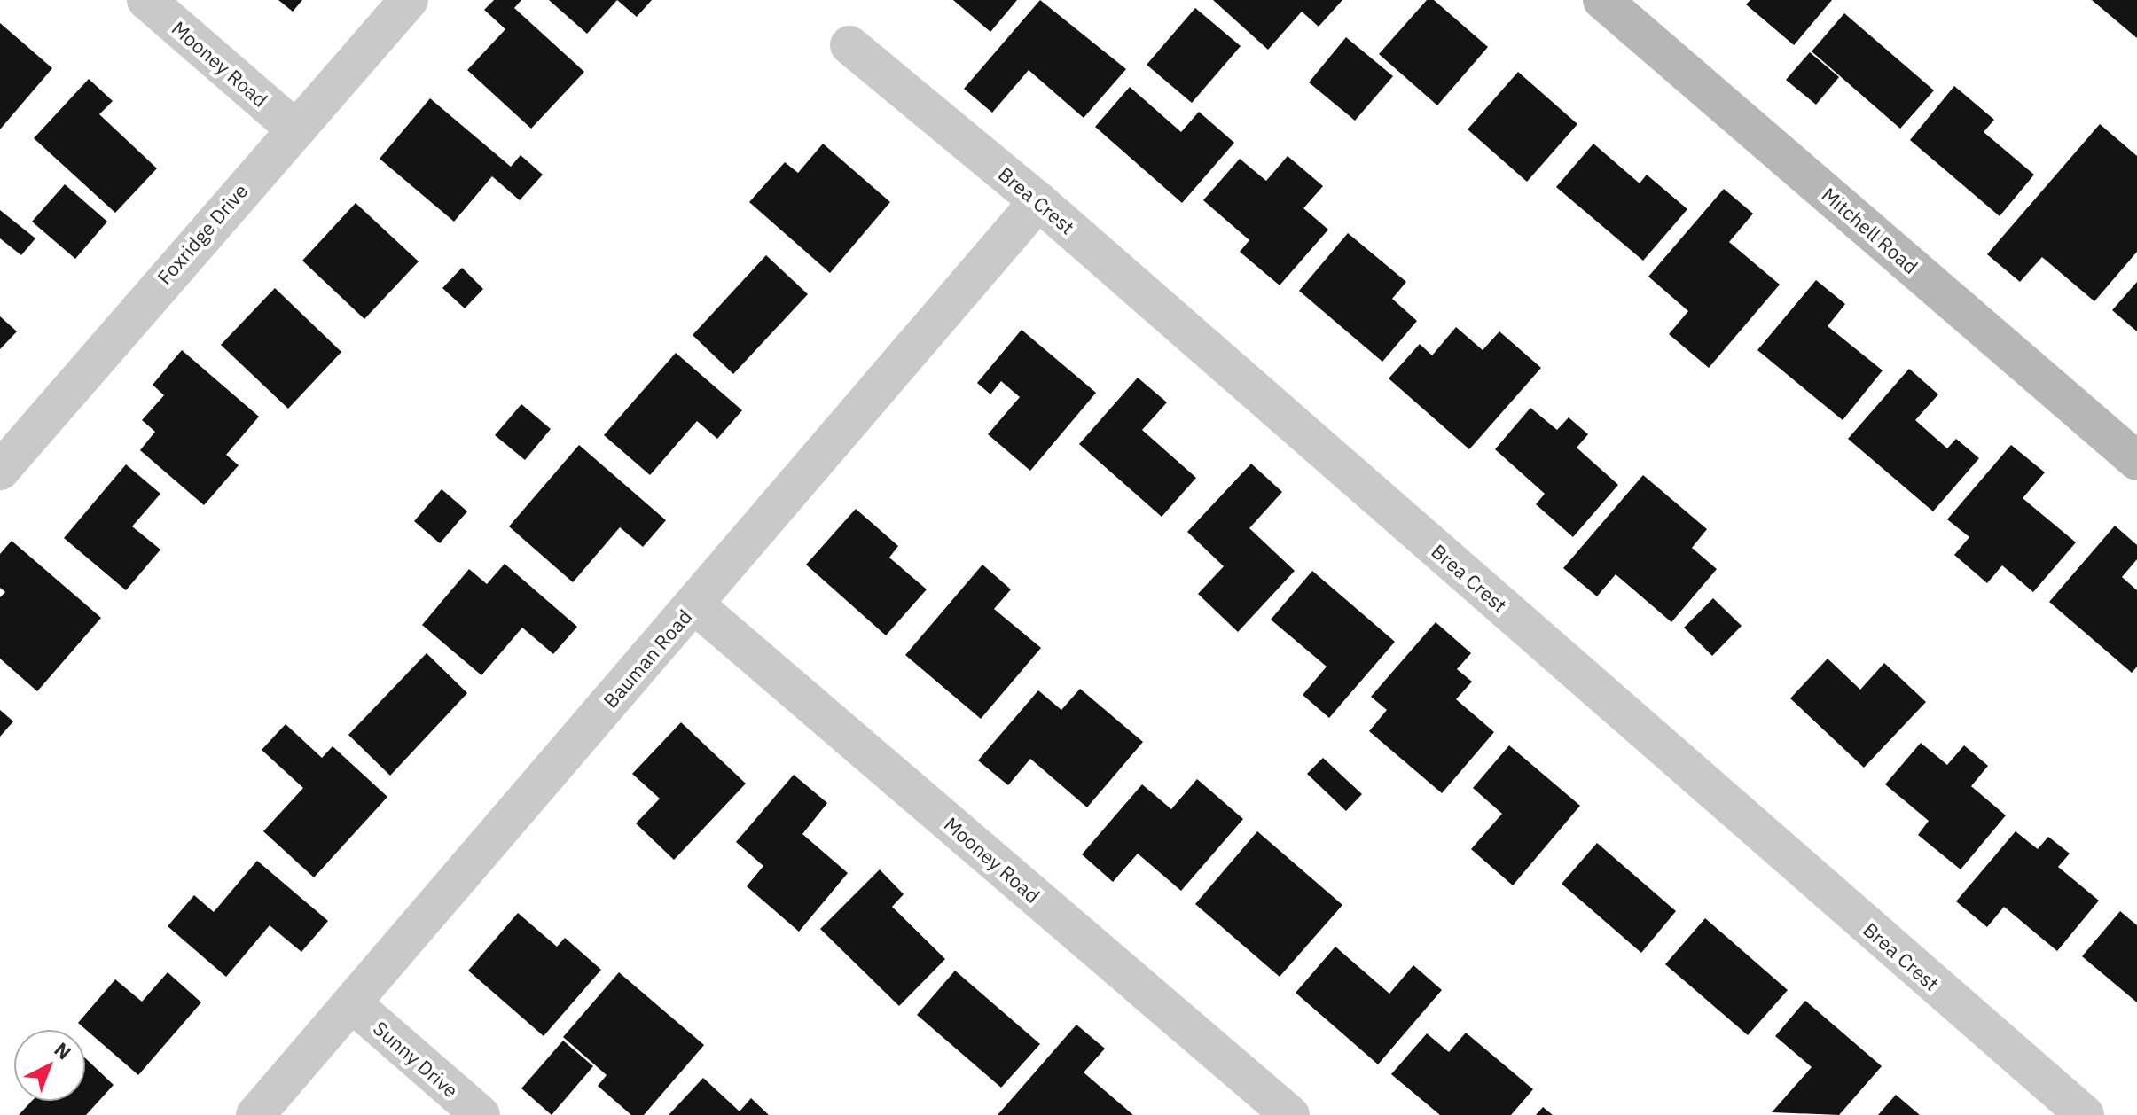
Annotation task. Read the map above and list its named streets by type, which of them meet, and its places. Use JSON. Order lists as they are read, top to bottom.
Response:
{
  "streets": {
    "street": [
      "Mooney Road",
      "Brea Crest",
      "Mitchell Road",
      "Foxridge Drive",
      "Bauman Road",
      "Sunny Drive"
    ]
  },
  "crossings": [
    ["Mooney Road", "Foxridge Drive"],
    ["Mooney Road", "Bauman Road"],
    ["Brea Crest", "Bauman Road"],
    ["Bauman Road", "Sunny Drive"]
  ],
  "north": "top right"
}
